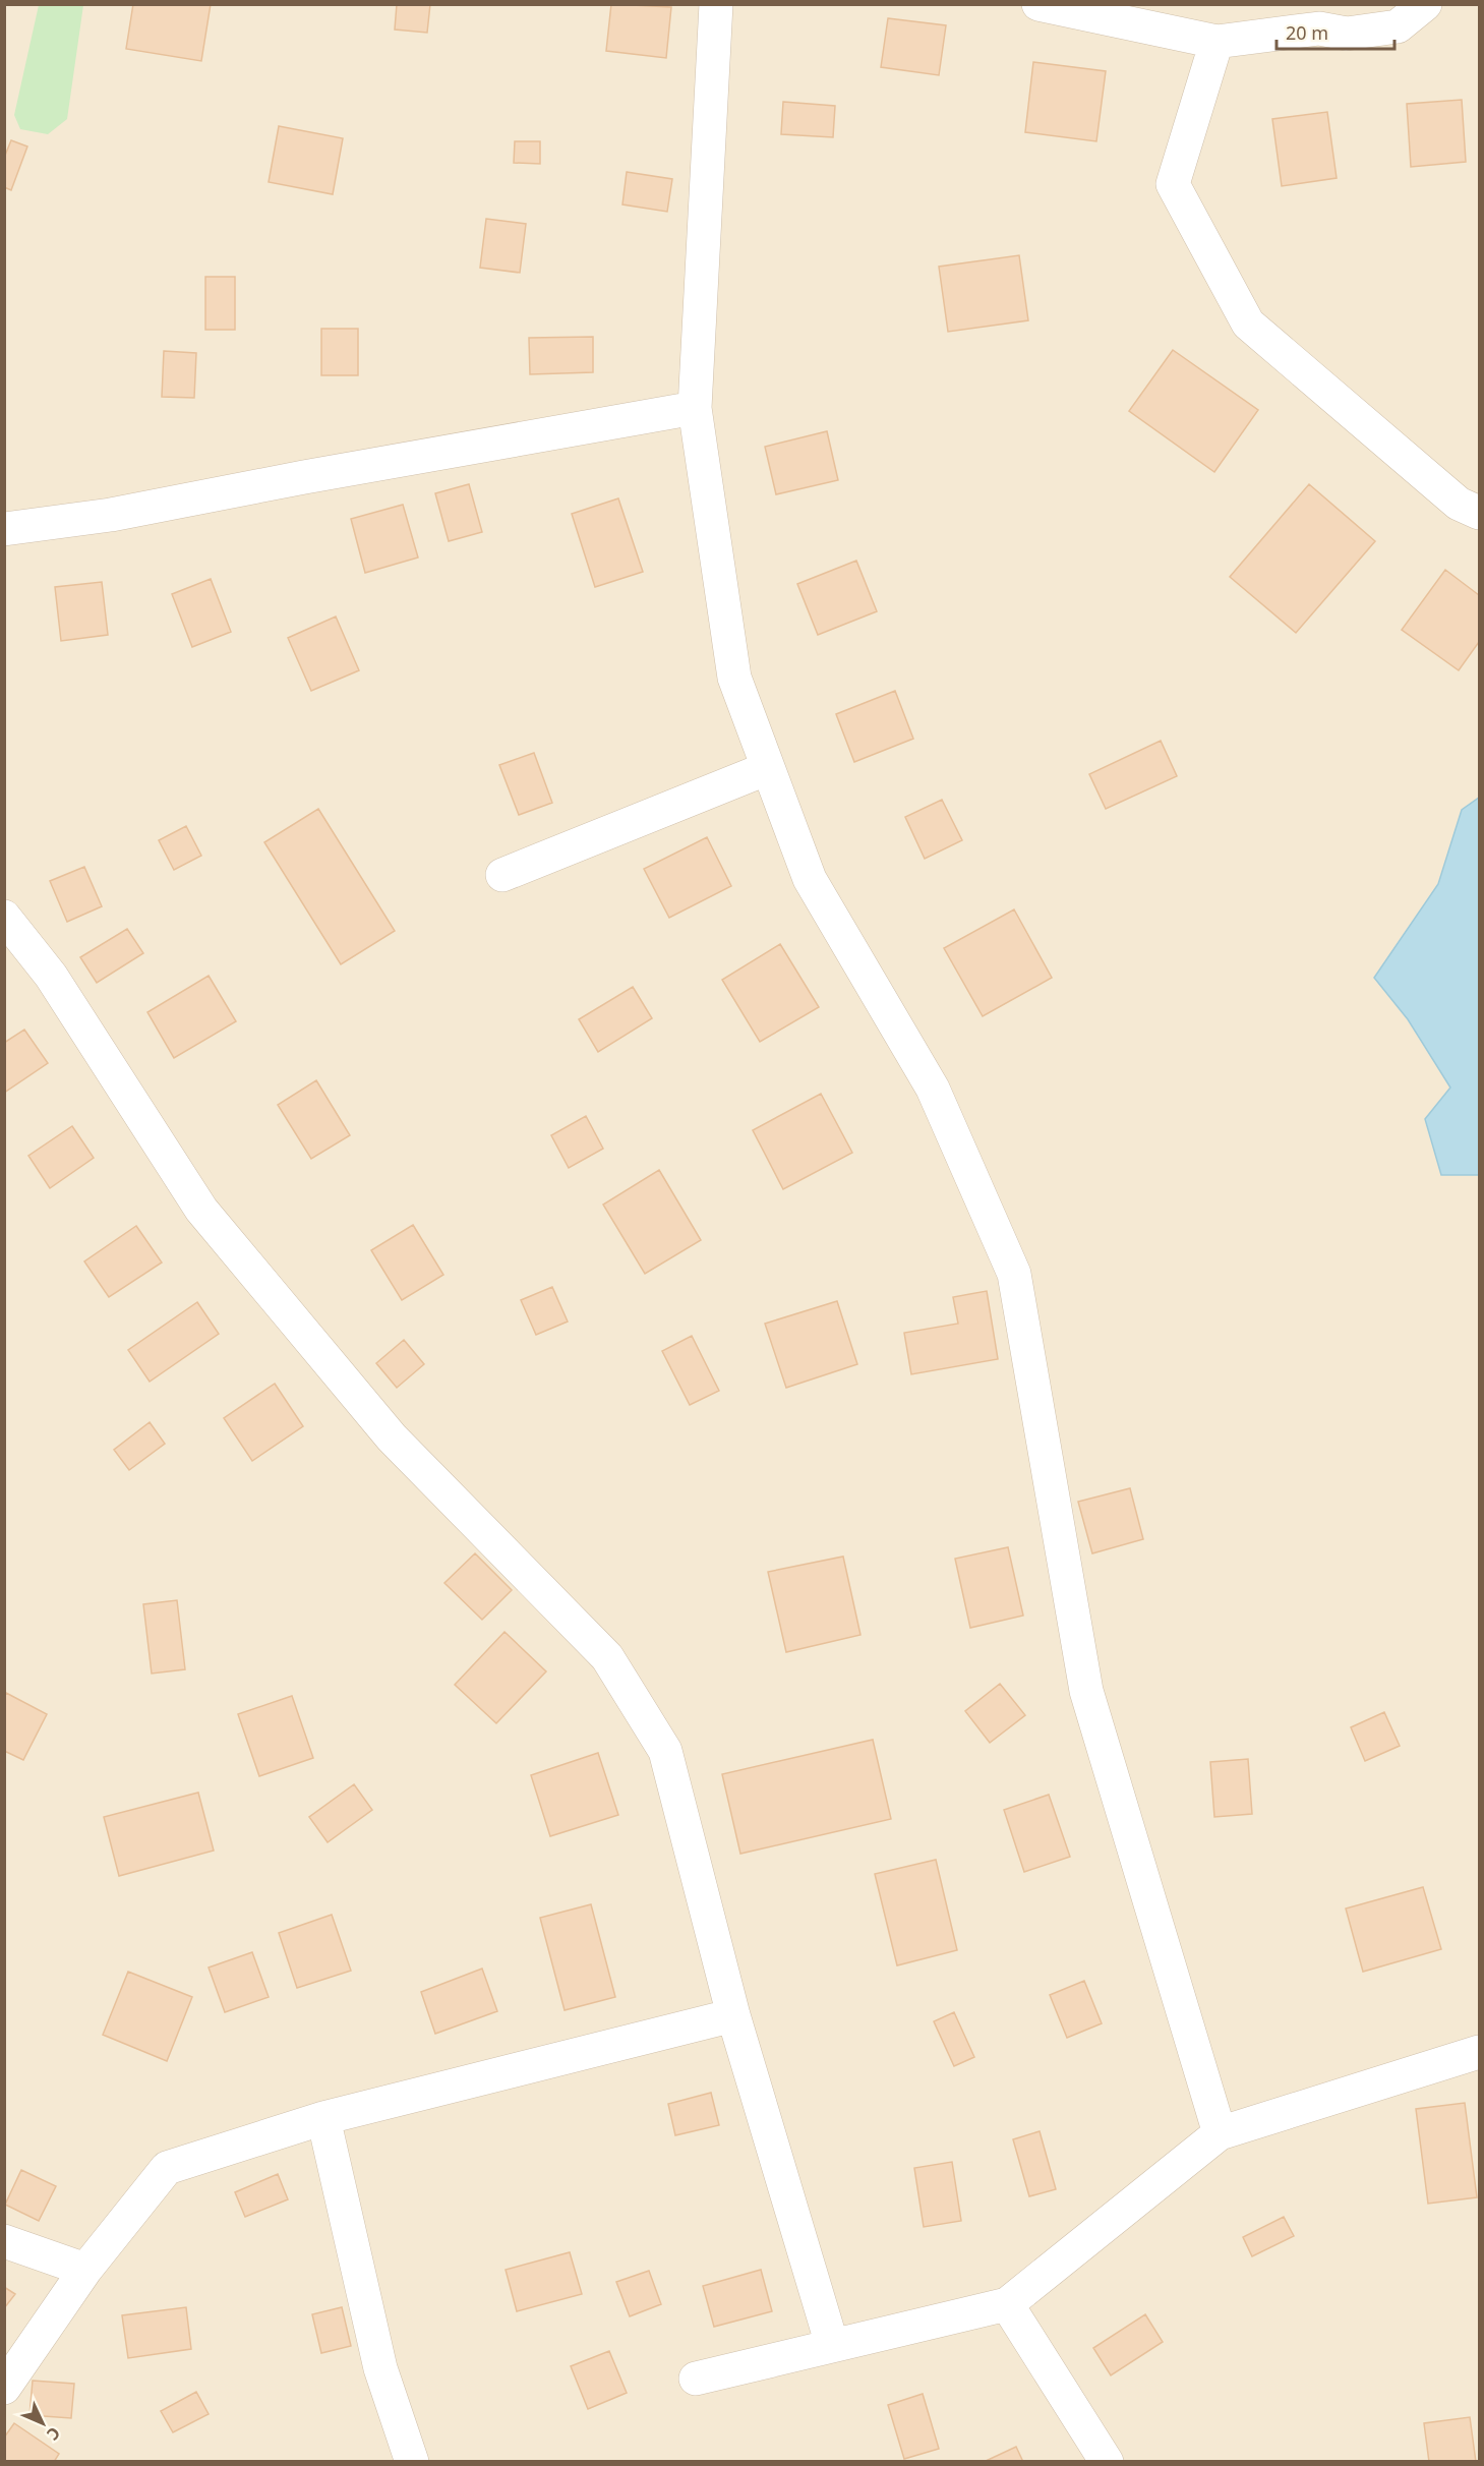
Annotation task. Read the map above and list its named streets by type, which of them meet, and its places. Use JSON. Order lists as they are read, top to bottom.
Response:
{
  "scale_bar": "20 m",
  "north": "bottom right"
}
